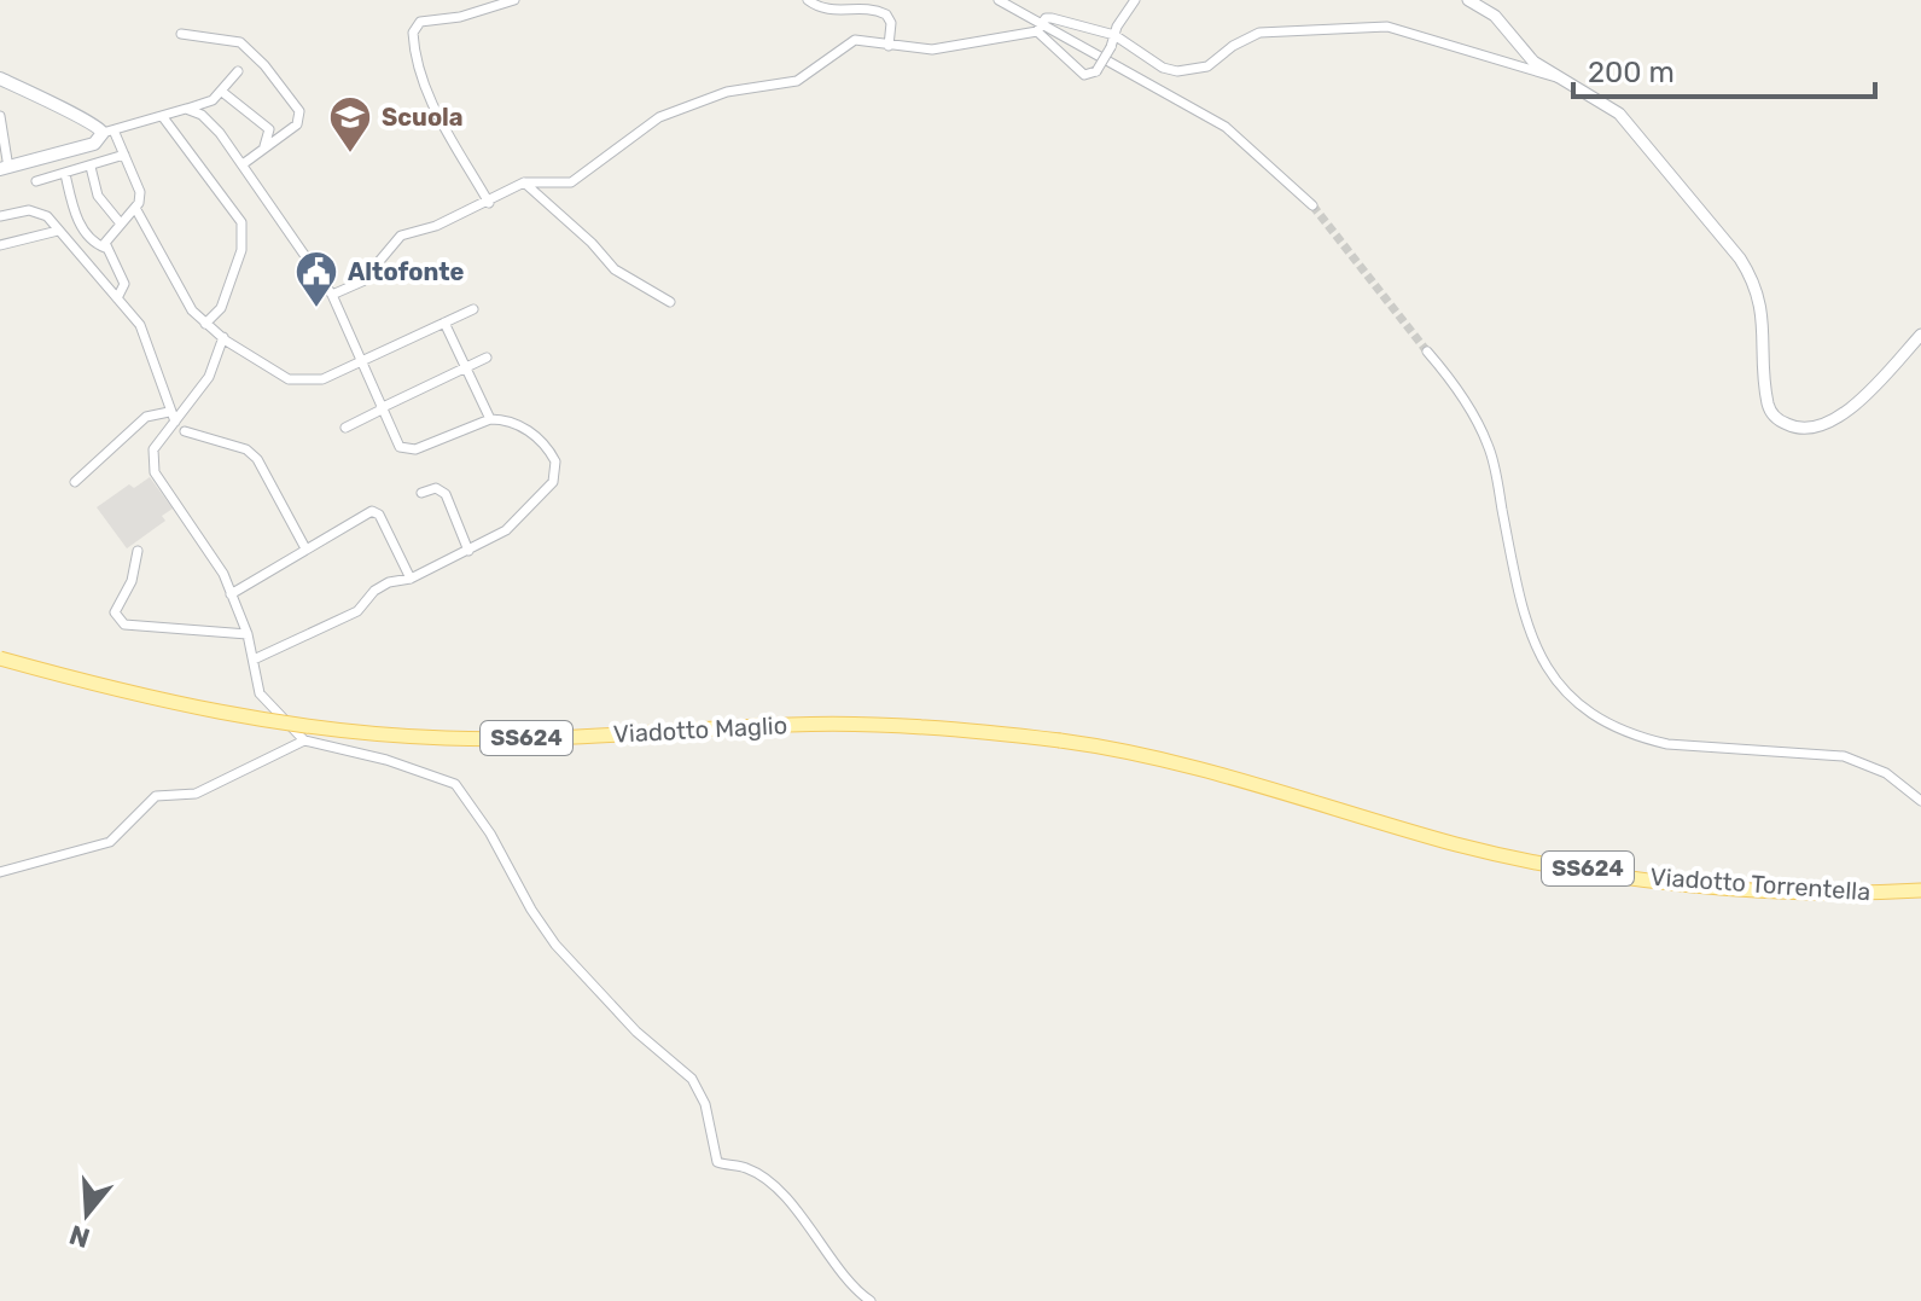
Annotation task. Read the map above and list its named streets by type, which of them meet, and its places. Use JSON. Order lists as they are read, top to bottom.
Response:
{
  "streets": {
    "main road": ["Viadotto Maglio", "SS624", "Viadotto Torrentella"]
  },
  "crossings": [
    ["Viadotto Maglio", "Viadotto Torrentella"]
  ],
  "places": {
    "school or university": ["Scuola"],
    "public building": ["Altofonte"]
  },
  "scale_bar": "200 m",
  "north": "bottom"
}
